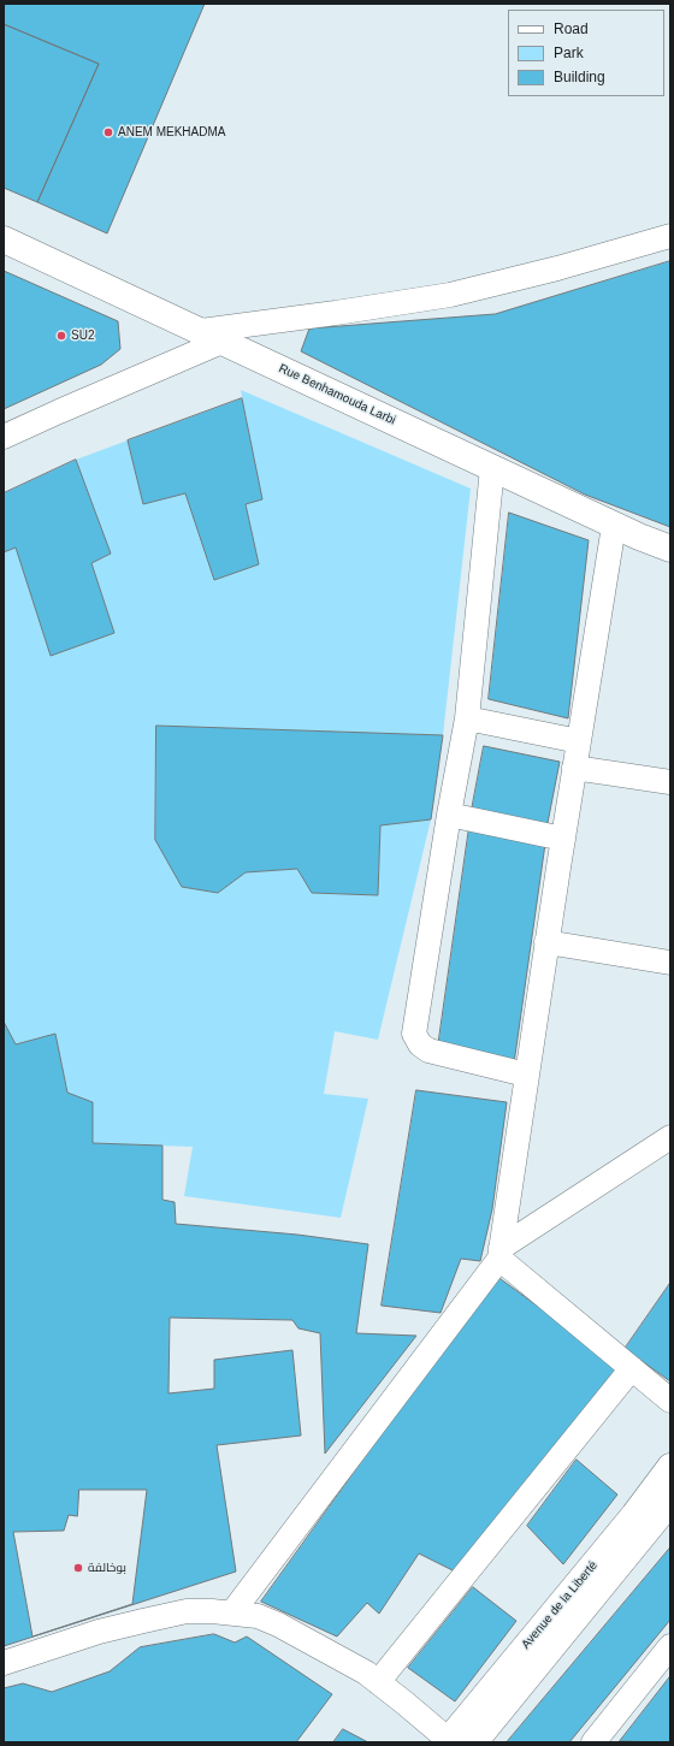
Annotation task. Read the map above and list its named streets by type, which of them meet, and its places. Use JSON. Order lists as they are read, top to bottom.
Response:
{
  "streets": {
    "street": ["Rue Benhamouda Larbi", "Avenue de la Liberté"]
  },
  "places": ["ANEM MEKHADMA", "SU2", "بوخالفة"],
  "legend": ["Road", "Park", "Building"]
}
